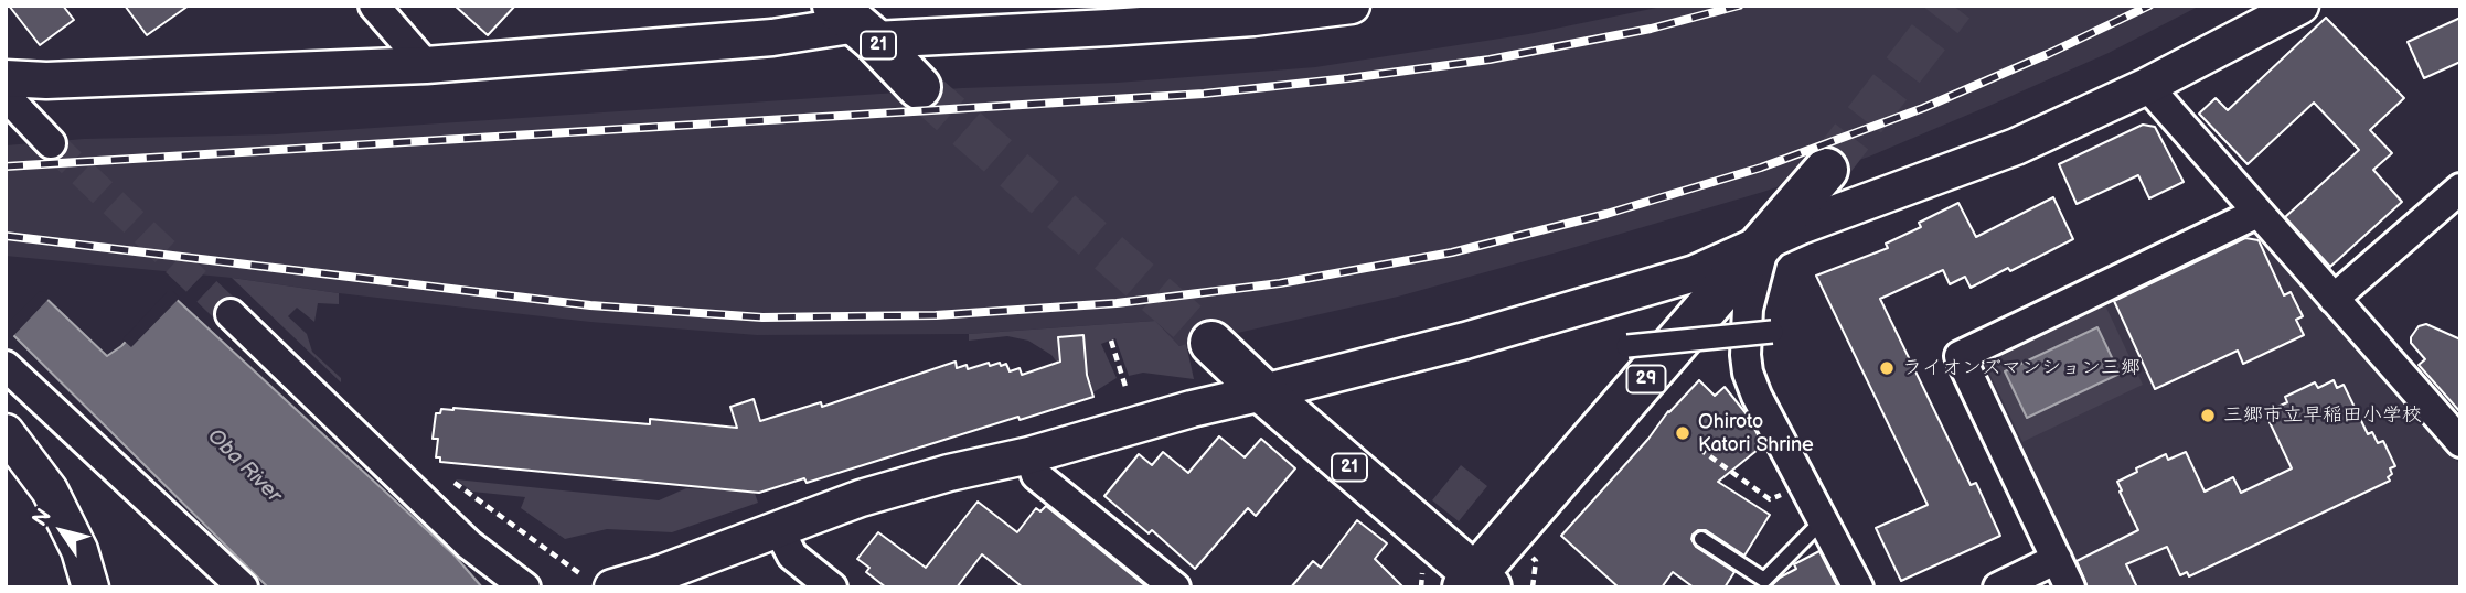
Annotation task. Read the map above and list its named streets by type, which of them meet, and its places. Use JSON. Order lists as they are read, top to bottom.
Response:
{
  "streets": {
    "main road": ["21", "29"]
  },
  "crossings": [
    ["21", "29"]
  ],
  "water": ["Oba River"],
  "places": ["ライオンズマンション三郷", "三郷市立早稲田小学校", "Ohiroto Katori Shrine"],
  "north": "top left"
}
